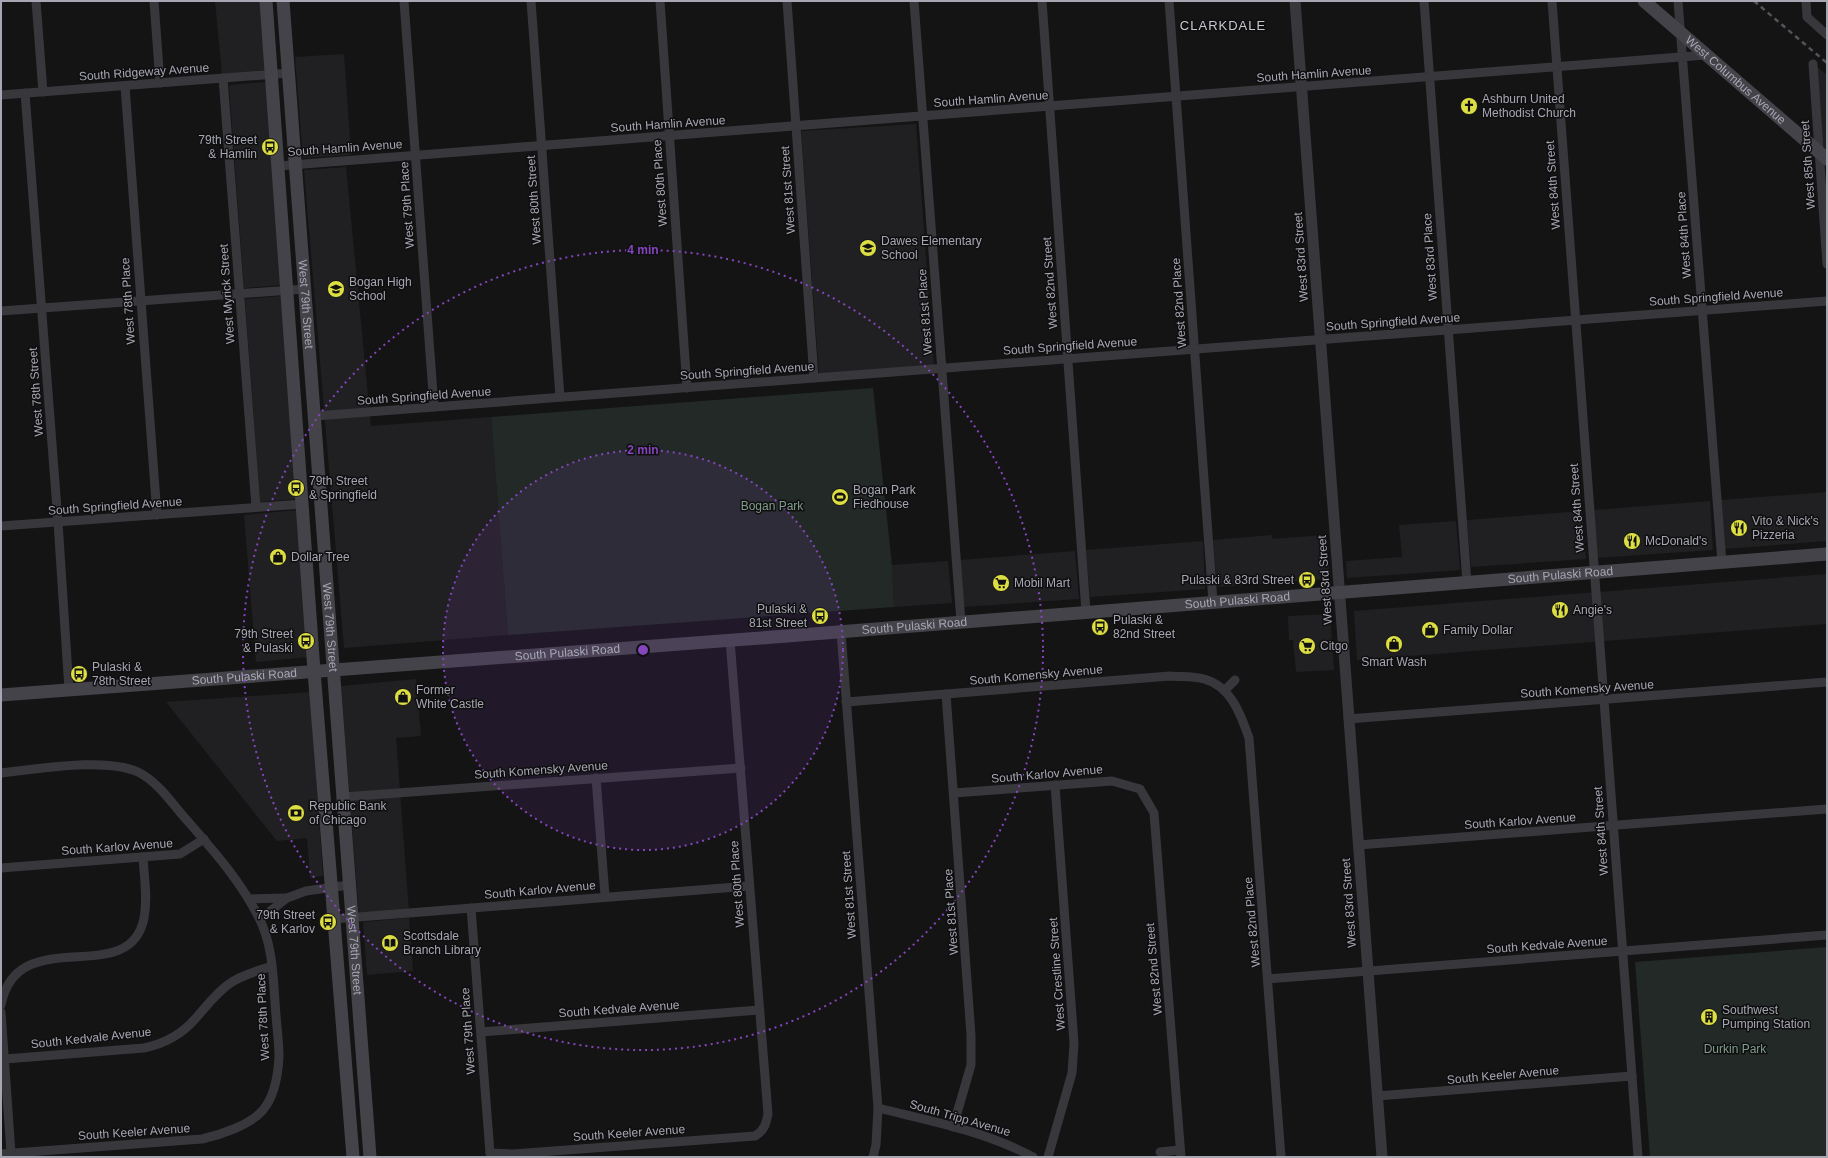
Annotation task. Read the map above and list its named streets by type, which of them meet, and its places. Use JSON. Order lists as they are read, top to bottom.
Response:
{
  "streets": {
    "main road": ["West Columbus Avenue", "West 79th Street", "South Pulaski Road"],
    "street": [
      "South Ridgeway Avenue",
      "South Hamlin Avenue",
      "West 85th Street",
      "West 80th Place",
      "West 84th Street",
      "West 81st Street",
      "West 80th Street",
      "West 79th Place",
      "West 84th Place",
      "West 83rd Street",
      "West 83rd Place",
      "West 82nd Street",
      "West Myrick Street",
      "South Springfield Avenue",
      "West 78th Place",
      "West 82nd Place",
      "West 81st Place",
      "West 78th Street",
      "South Komensky Avenue",
      "South Karlov Avenue",
      "South Kedvale Avenue",
      "West Crestline Street",
      "South Keeler Avenue",
      "South Tripp Avenue"
    ]
  },
  "crossings": [
    ["South Ridgeway Avenue", "West Myrick Street"],
    ["South Ridgeway Avenue", "West 78th Place"],
    ["South Ridgeway Avenue", "West 79th Street"],
    ["South Ridgeway Avenue", "West 78th Street"],
    ["South Hamlin Avenue", "West Columbus Avenue"],
    ["South Hamlin Avenue", "West 80th Place"],
    ["South Hamlin Avenue", "West 84th Street"],
    ["South Hamlin Avenue", "West 81st Street"],
    ["South Hamlin Avenue", "West 80th Street"],
    ["South Hamlin Avenue", "West 79th Place"],
    ["South Hamlin Avenue", "West 84th Place"],
    ["South Hamlin Avenue", "West 83rd Street"],
    ["South Hamlin Avenue", "West 83rd Place"],
    ["South Hamlin Avenue", "West 82nd Street"],
    ["South Hamlin Avenue", "West 82nd Place"],
    ["South Hamlin Avenue", "West 79th Street"],
    ["South Hamlin Avenue", "West 81st Place"],
    ["West Columbus Avenue", "West 85th Street"],
    ["West Columbus Avenue", "West 84th Place"],
    ["West 80th Place", "South Springfield Avenue"],
    ["West 80th Place", "South Pulaski Road"],
    ["West 80th Place", "South Komensky Avenue"],
    ["West 80th Place", "South Karlov Avenue"],
    ["West 80th Place", "South Kedvale Avenue"],
    ["West 80th Place", "South Keeler Avenue"],
    ["West 84th Street", "South Springfield Avenue"],
    ["West 84th Street", "South Pulaski Road"],
    ["West 84th Street", "South Komensky Avenue"],
    ["West 84th Street", "South Karlov Avenue"],
    ["West 84th Street", "South Kedvale Avenue"],
    ["West 84th Street", "South Keeler Avenue"],
    ["West 81st Street", "South Springfield Avenue"],
    ["West 81st Street", "South Pulaski Road"],
    ["West 81st Street", "South Komensky Avenue"],
    ["West 81st Street", "South Tripp Avenue"],
    ["West 80th Street", "South Springfield Avenue"],
    ["West 79th Place", "South Springfield Avenue"],
    ["West 79th Place", "South Karlov Avenue"],
    ["West 79th Place", "South Kedvale Avenue"],
    ["West 79th Place", "South Keeler Avenue"],
    ["West 84th Place", "South Springfield Avenue"],
    ["West 84th Place", "South Pulaski Road"],
    ["West 83rd Street", "South Springfield Avenue"],
    ["West 83rd Street", "South Pulaski Road"],
    ["West 83rd Street", "South Komensky Avenue"],
    ["West 83rd Street", "South Karlov Avenue"],
    ["West 83rd Street", "South Kedvale Avenue"],
    ["West 83rd Street", "South Keeler Avenue"],
    ["West 83rd Place", "South Springfield Avenue"],
    ["West 83rd Place", "South Pulaski Road"],
    ["West 82nd Street", "South Springfield Avenue"],
    ["West 82nd Street", "South Pulaski Road"],
    ["West 82nd Street", "South Karlov Avenue"],
    ["West Myrick Street", "South Springfield Avenue"],
    ["South Springfield Avenue", "West 78th Place"],
    ["South Springfield Avenue", "West 82nd Place"],
    ["South Springfield Avenue", "West 79th Street"],
    ["South Springfield Avenue", "West 81st Place"],
    ["South Springfield Avenue", "West 78th Street"],
    ["West 78th Place", "South Kedvale Avenue"],
    ["West 78th Place", "South Keeler Avenue"],
    ["West 82nd Place", "South Pulaski Road"],
    ["West 82nd Place", "South Komensky Avenue"],
    ["West 82nd Place", "South Kedvale Avenue"],
    ["West 79th Street", "South Pulaski Road"],
    ["West 79th Street", "South Komensky Avenue"],
    ["West 79th Street", "South Karlov Avenue"],
    ["West 81st Place", "South Pulaski Road"],
    ["West 81st Place", "South Komensky Avenue"],
    ["West 81st Place", "South Karlov Avenue"],
    ["West 81st Place", "South Tripp Avenue"],
    ["West 78th Street", "South Pulaski Road"],
    ["South Karlov Avenue", "West Crestline Street"]
  ],
  "districts": ["CLARKDALE"],
  "parks": ["Bogan Park", "Durkin Park"],
  "places": {
    "church": ["Ashburn United Methodist Church"],
    "bus stop": [
      "79th Street & Hamlin",
      "79th Street & Springfield",
      "Pulaski & 83rd Street",
      "Pulaski & 81st Street",
      "Pulaski & 82nd Street",
      "79th Street & Pulaski",
      "Pulaski & 78th Street",
      "79th Street & Karlov"
    ],
    "school or university": ["Dawes Elementary School", "Bogan High School"],
    "sports": ["Bogan Park Fiedhouse"],
    "restaurant": ["Vito & Nick's Pizzeria", "McDonald's", "Angie's"],
    "shop": [
      "Dollar Tree",
      "Family Dollar",
      "Smart Wash",
      "Former White Castle"
    ],
    "supermarket": ["Mobil Mart", "Citgo"],
    "bank": ["Republic Bank of Chicago"],
    "library": ["Scottsdale Branch Library"],
    "building": ["Southwest Pumping Station"]
  },
  "rings": ["4 min", "2 min"]
}
